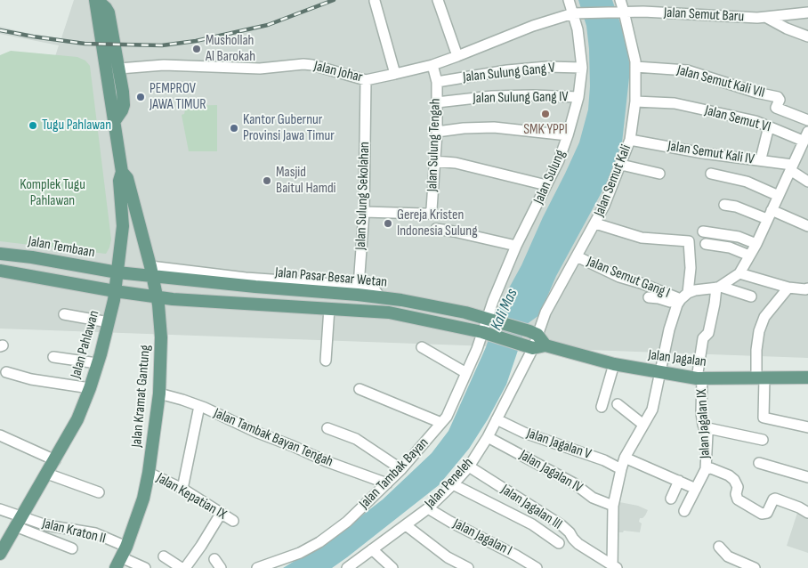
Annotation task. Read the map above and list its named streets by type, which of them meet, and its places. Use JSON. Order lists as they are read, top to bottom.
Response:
{
  "streets": {
    "main road": [
      "Jalan Tembaan",
      "Jalan Pasar Besar Wetan",
      "Jalan Pahlawan",
      "Jalan Jagalan",
      "Jalan Kramat Gantung"
    ],
    "street": [
      "Jalan Semut Baru",
      "Jalan Johar",
      "Jalan Sulung Gang V",
      "Jalan Semut Kali VII",
      "Jalan Sulung Gang IV",
      "Jalan Semut VI",
      "Jalan Sulung Tengah",
      "Jalan Semut Kali IV",
      "Jalan Sulung",
      "Jalan Semut Kali",
      "Jalan Sulung Sekolahan",
      "Jalan Semut Gang I",
      "Jalan Jagalan IX",
      "Jalan Tambak Bayan Tengah",
      "Jalan Jagalan V",
      "Jalan Jagalan IV",
      "Jalan Tambak Bayan",
      "Jalan Peneleh",
      "Jalan Kepatian IX",
      "Jalan Jagalan III",
      "Jalan Kraton II",
      "Jalan Jagalan I"
    ]
  },
  "crossings": [
    ["Jalan Semut Baru", "Jalan Johar"],
    ["Jalan Semut Baru", "Jalan Sulung"],
    ["Jalan Semut Baru", "Jalan Semut Kali"],
    ["Jalan Johar", "Jalan Sulung Tengah"],
    ["Jalan Johar", "Jalan Sulung"],
    ["Jalan Johar", "Jalan Sulung Sekolahan"],
    ["Jalan Johar", "Jalan Pahlawan"],
    ["Jalan Sulung Gang V", "Jalan Sulung Tengah"],
    ["Jalan Sulung Gang V", "Jalan Sulung"],
    ["Jalan Semut Kali VII", "Jalan Semut Kali"],
    ["Jalan Sulung Gang IV", "Jalan Sulung Tengah"],
    ["Jalan Sulung Gang IV", "Jalan Sulung"],
    ["Jalan Semut VI", "Jalan Semut Kali"],
    ["Jalan Sulung Tengah", "Jalan Sulung Sekolahan"],
    ["Jalan Semut Kali IV", "Jalan Semut Kali"],
    ["Jalan Sulung", "Jalan Pasar Besar Wetan"],
    ["Jalan Sulung", "Jalan Tambak Bayan"],
    ["Jalan Semut Kali", "Jalan Pasar Besar Wetan"],
    ["Jalan Semut Kali", "Jalan Semut Gang I"],
    ["Jalan Semut Kali", "Jalan Jagalan"],
    ["Jalan Semut Kali", "Jalan Peneleh"],
    ["Jalan Tembaan", "Jalan Pasar Besar Wetan"],
    ["Jalan Tembaan", "Jalan Pahlawan"],
    ["Jalan Pasar Besar Wetan", "Jalan Pahlawan"],
    ["Jalan Pasar Besar Wetan", "Jalan Jagalan"],
    ["Jalan Pasar Besar Wetan", "Jalan Kramat Gantung"],
    ["Jalan Pasar Besar Wetan", "Jalan Tambak Bayan"],
    ["Jalan Pasar Besar Wetan", "Jalan Peneleh"],
    ["Jalan Pahlawan", "Jalan Kramat Gantung"],
    ["Jalan Pahlawan", "Jalan Kraton II"],
    ["Jalan Jagalan", "Jalan Jagalan IX"],
    ["Jalan Jagalan", "Jalan Peneleh"],
    ["Jalan Kramat Gantung", "Jalan Tambak Bayan Tengah"],
    ["Jalan Kramat Gantung", "Jalan Kepatian IX"],
    ["Jalan Kramat Gantung", "Jalan Kraton II"],
    ["Jalan Tambak Bayan Tengah", "Jalan Tambak Bayan"],
    ["Jalan Jagalan V", "Jalan Peneleh"],
    ["Jalan Jagalan IV", "Jalan Peneleh"],
    ["Jalan Peneleh", "Jalan Jagalan III"],
    ["Jalan Peneleh", "Jalan Jagalan I"]
  ],
  "water": ["Kali Mas"],
  "parks": ["Komplek Tugu Pahlawan"],
  "places": [
    "Mushollah Al Barokah",
    "PEMPROV JAWA TIMUR",
    "SMK YPPI",
    "Tugu Pahlawan",
    "Kantor Gubernur Provinsi Jawa Timur",
    "Masjid Baitul Hamdi",
    "Gereja Kristen Indonesia Sulung"
  ]
}
